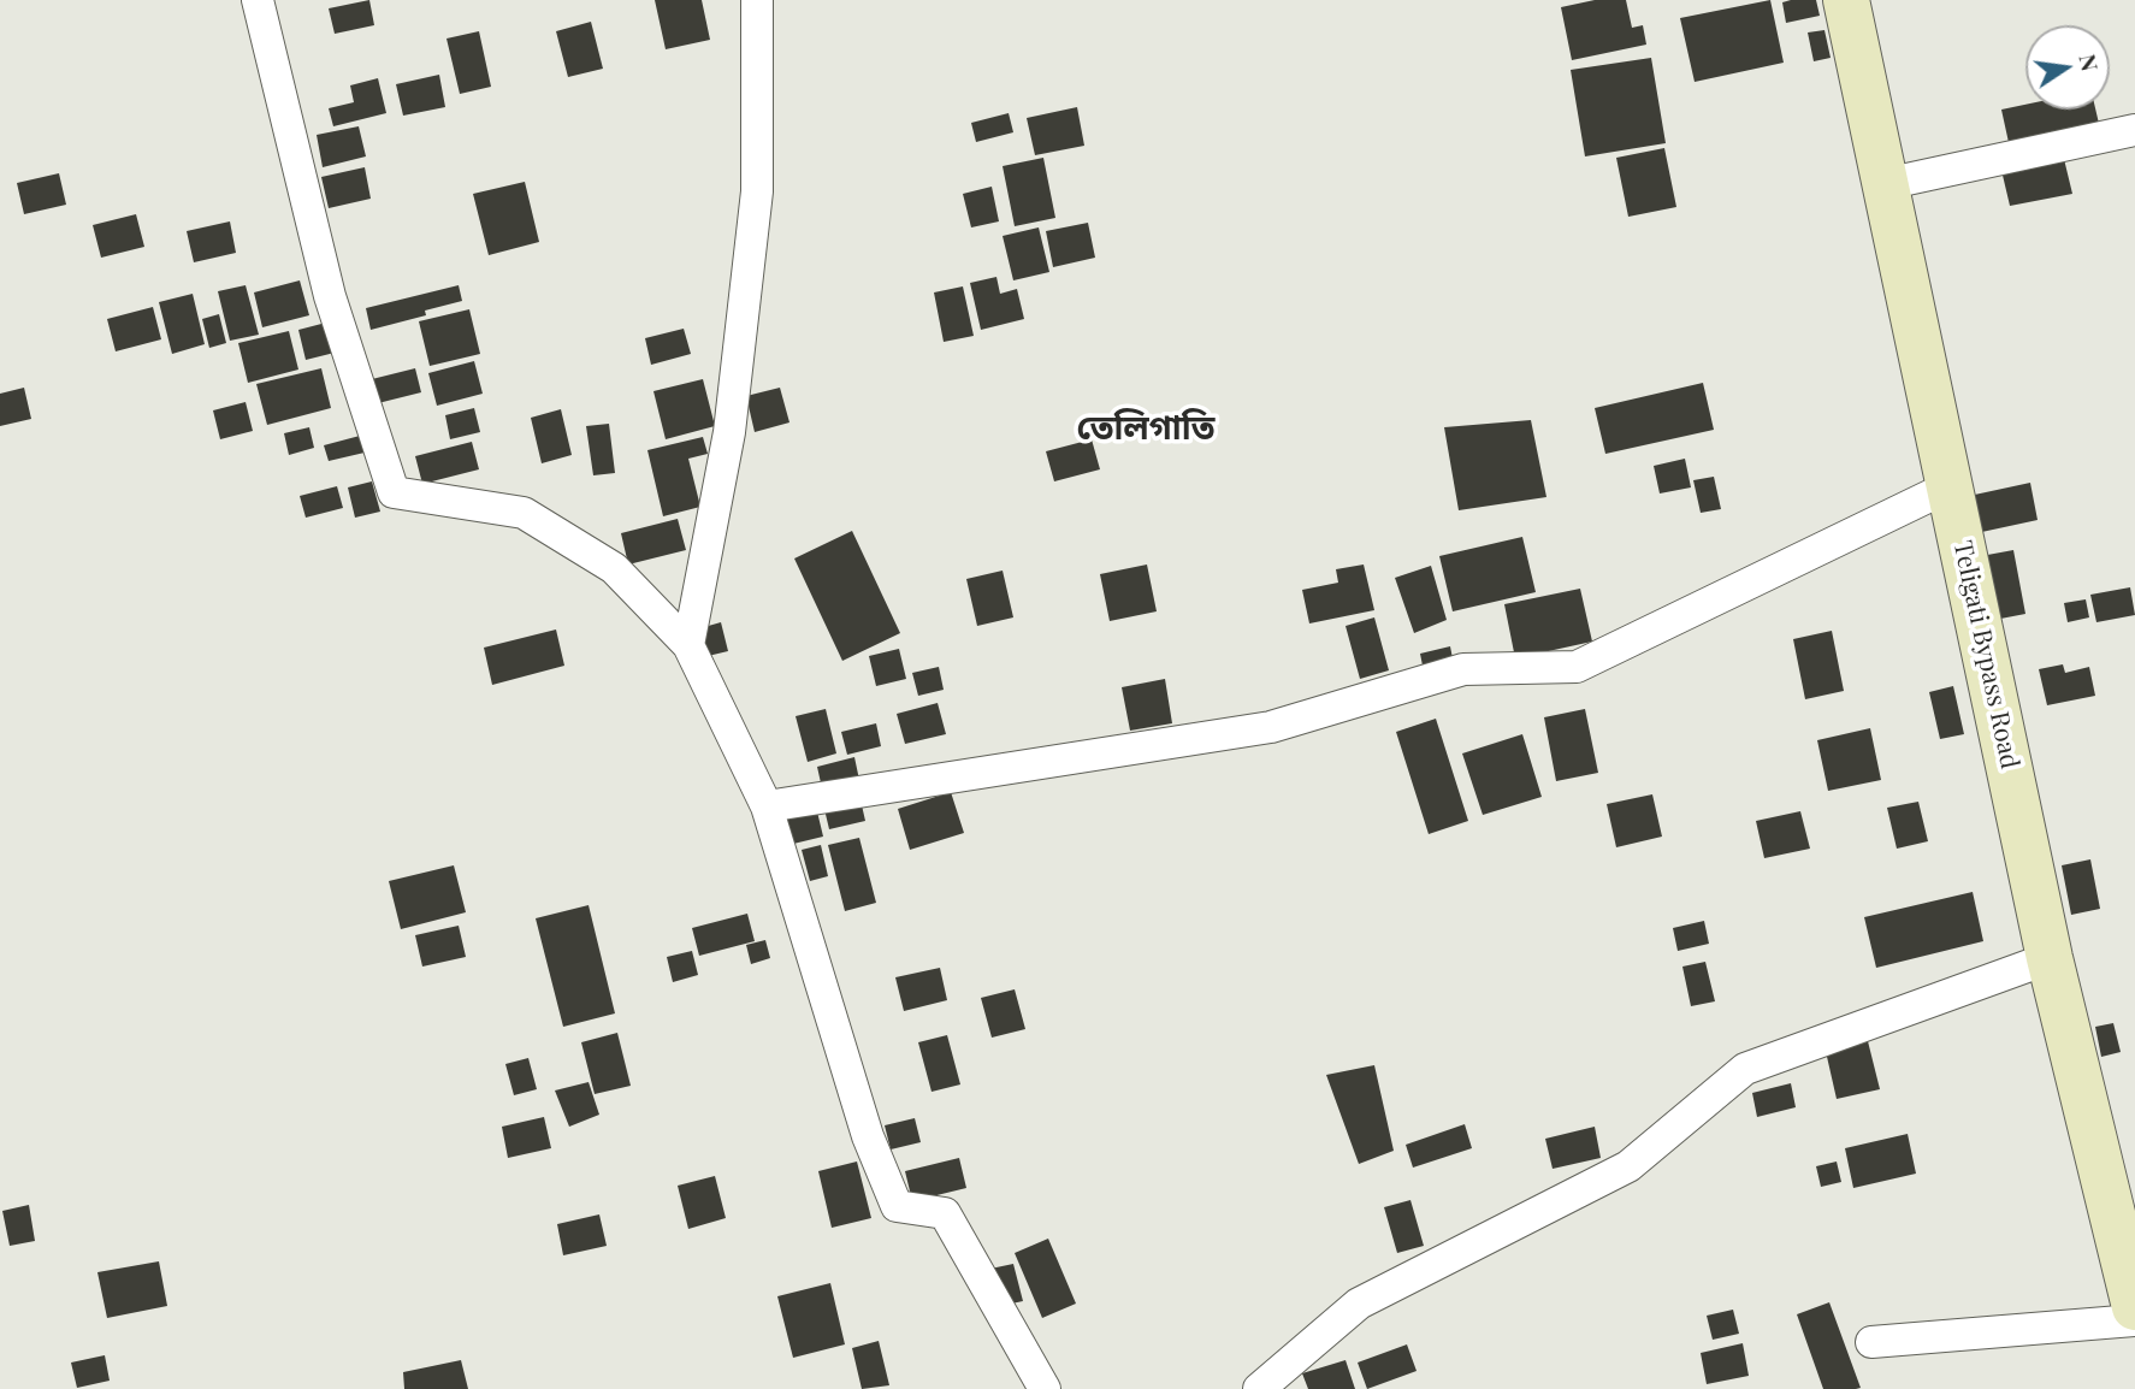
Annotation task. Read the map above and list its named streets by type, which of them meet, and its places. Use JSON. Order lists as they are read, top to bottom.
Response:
{
  "streets": {
    "main road": ["Teligati Bypass Road"]
  },
  "districts": ["তেলিগাতি"],
  "north": "right"
}
